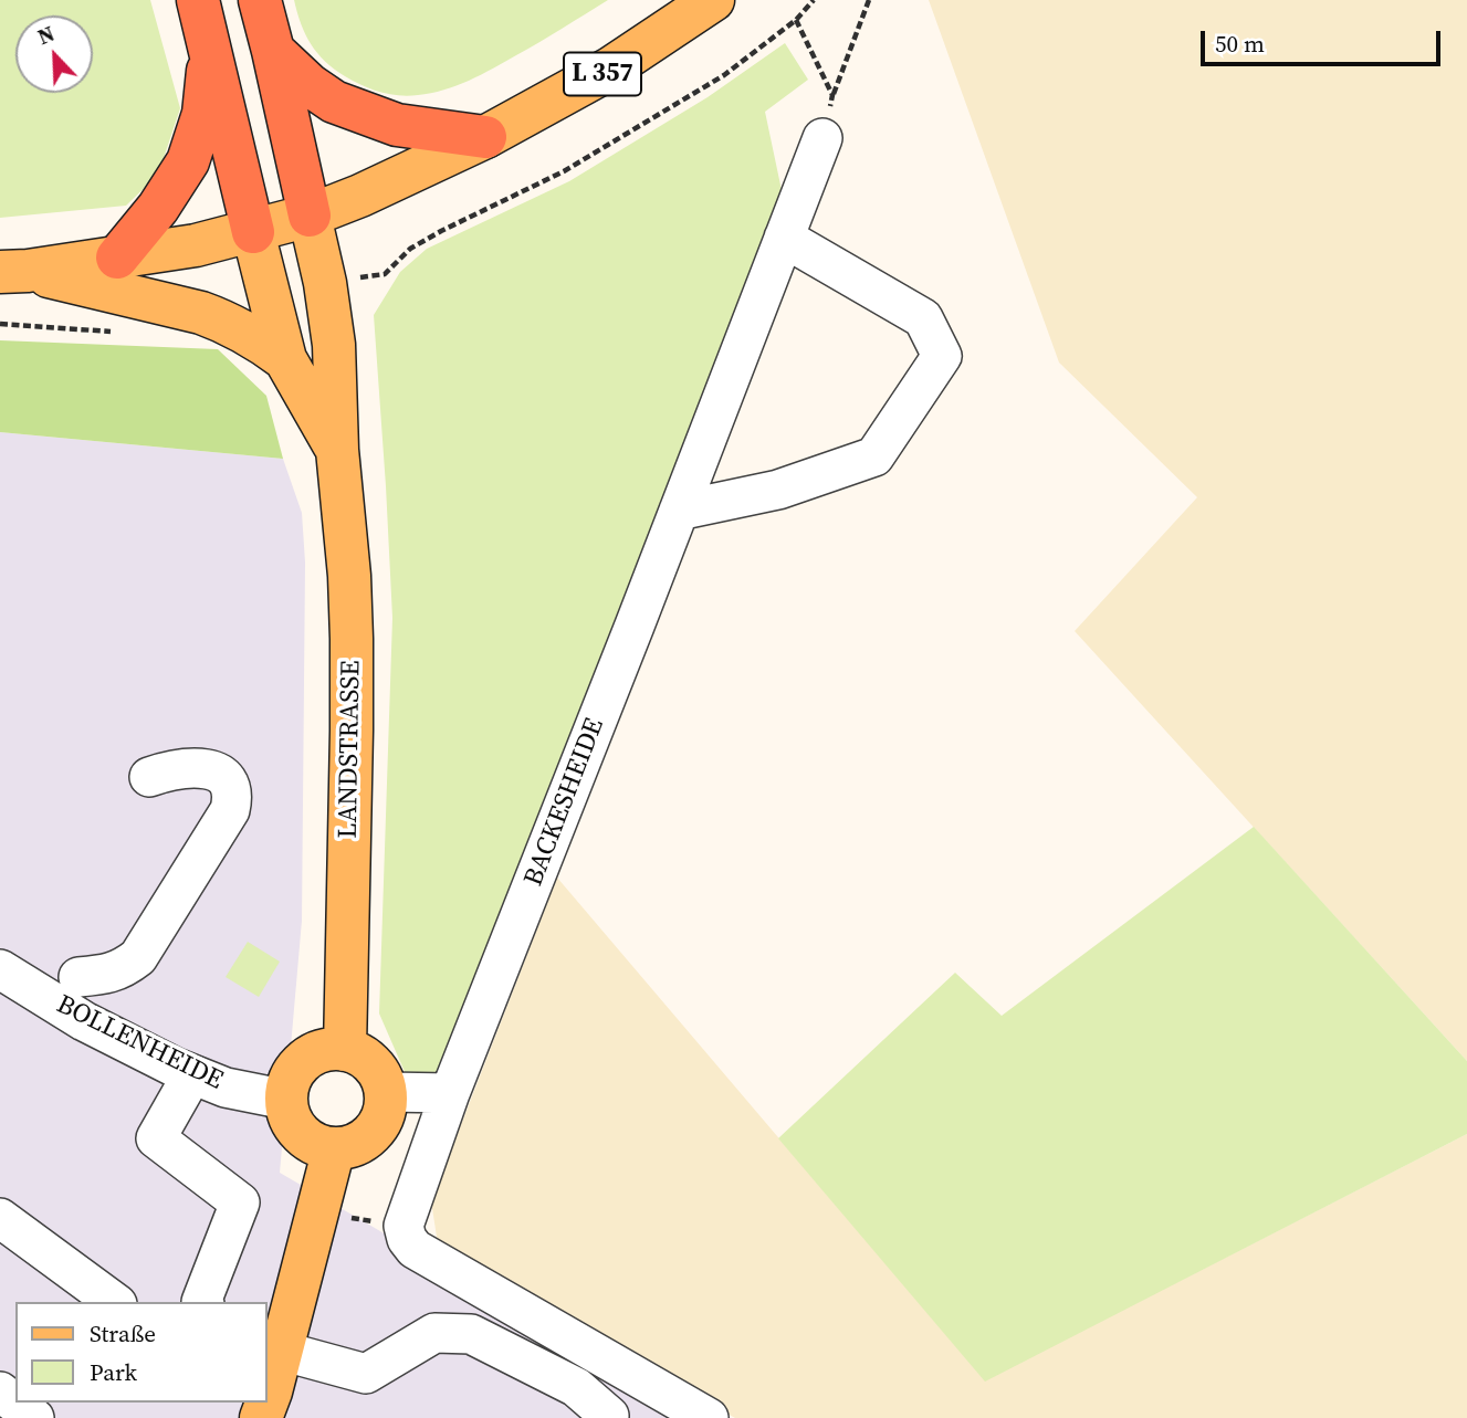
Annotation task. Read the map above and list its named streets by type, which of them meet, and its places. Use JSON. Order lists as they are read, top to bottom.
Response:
{
  "streets": {
    "main road": ["L 357", "LANDSTRASSE"],
    "street": ["BACKESHEIDE", "BOLLENHEIDE"]
  },
  "crossings": [
    ["L 357", "LANDSTRASSE"],
    ["LANDSTRASSE", "BOLLENHEIDE"]
  ],
  "legend": ["Straße", "Park"],
  "scale_bar": "50 m",
  "north": "top left"
}
